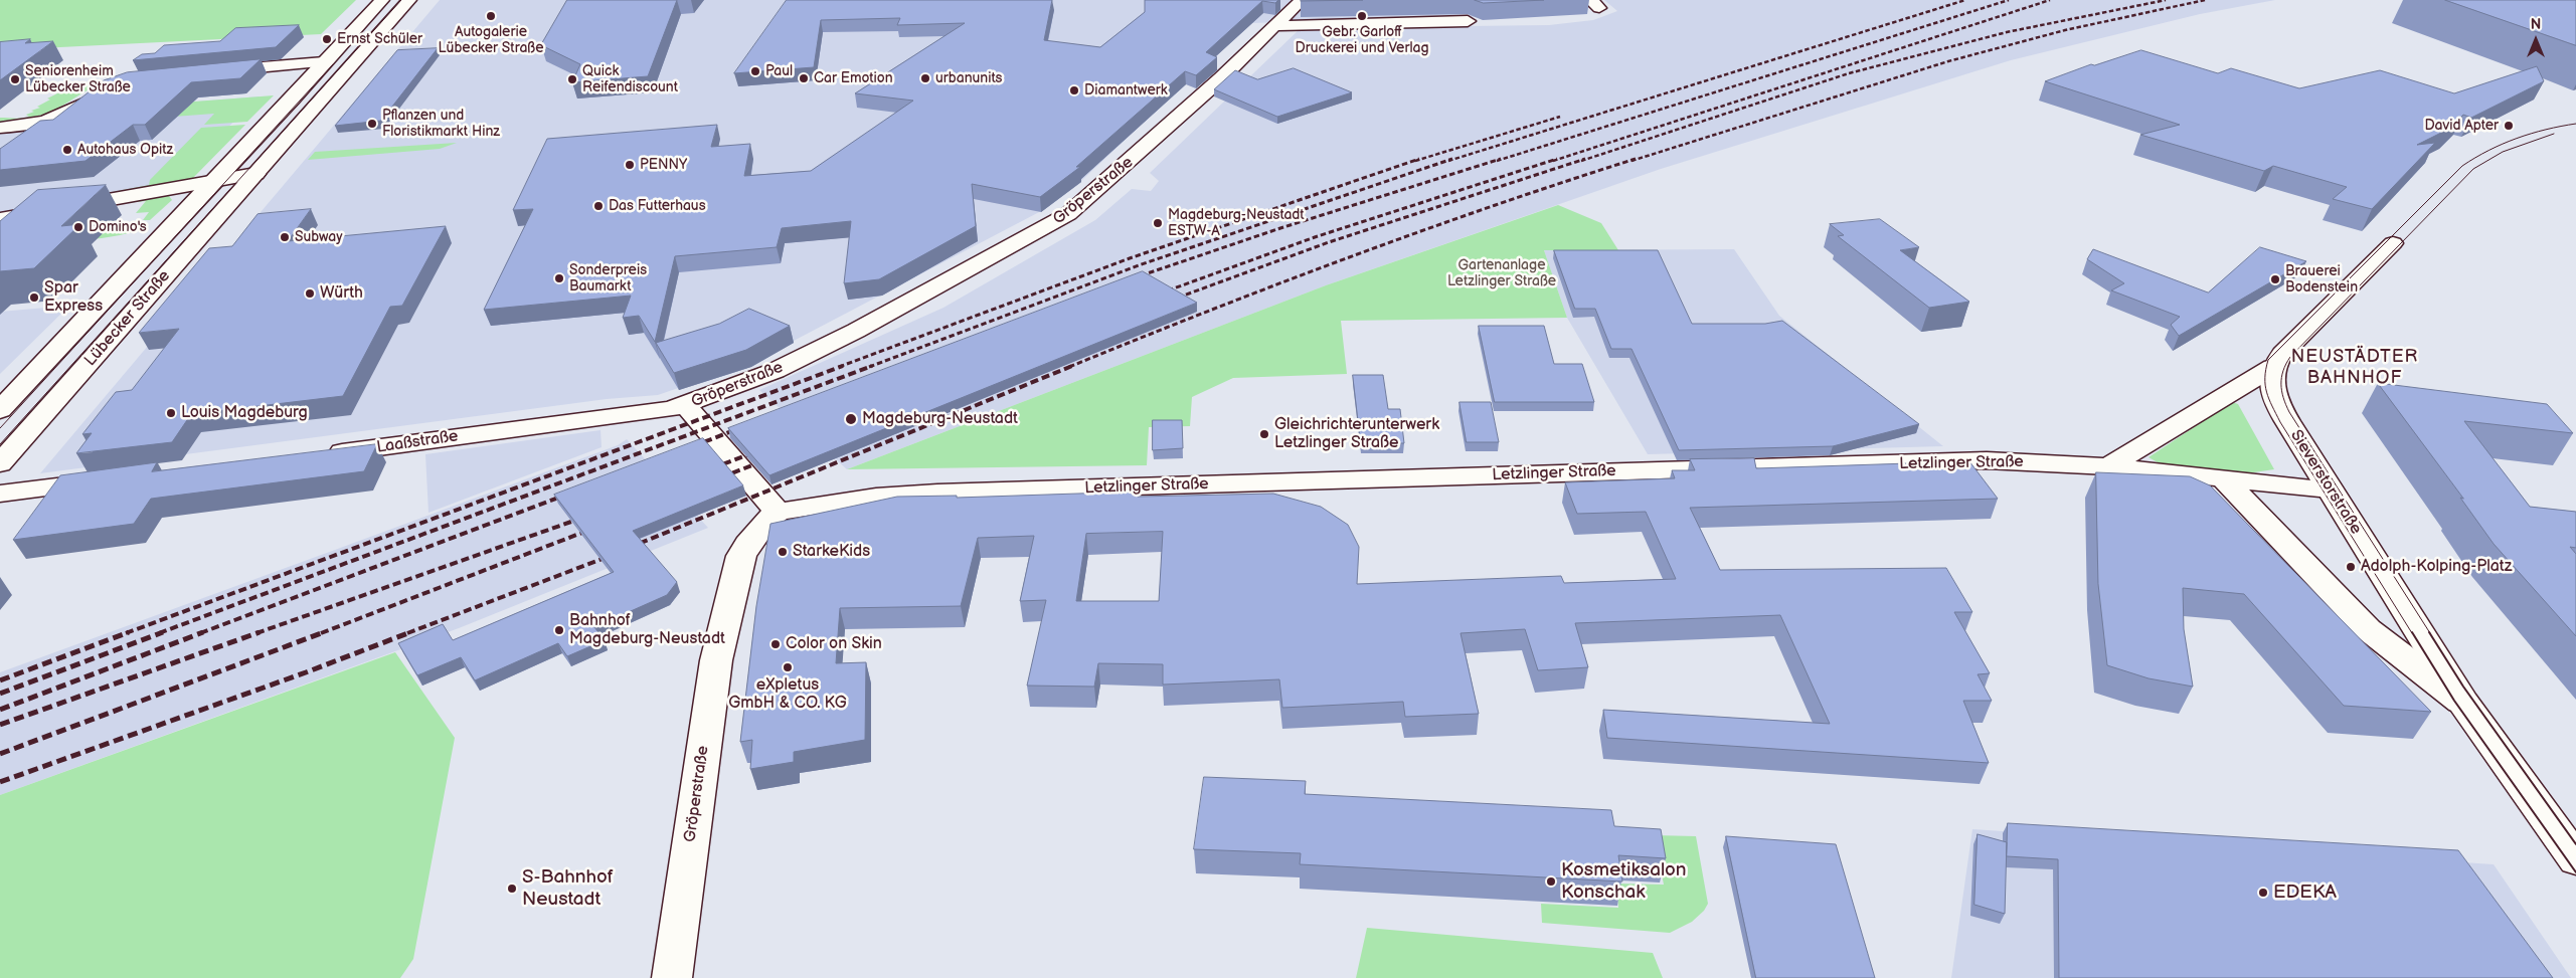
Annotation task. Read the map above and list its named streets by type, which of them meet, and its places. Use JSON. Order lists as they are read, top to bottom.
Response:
{
  "streets": {
    "street": [
      "Gröperstraße",
      "Lübecker Straße",
      "Laaßstraße",
      "Letzlinger Straße",
      "Sieverstorstraße"
    ]
  },
  "crossings": [
    ["Gröperstraße", "Laaßstraße"],
    ["Gröperstraße", "Letzlinger Straße"],
    ["Letzlinger Straße", "Sieverstorstraße"]
  ],
  "districts": ["NEUSTÄDTER BAHNHOF"],
  "parks": ["Gartenanlage Letzlinger Straße"],
  "places": [
    "Autogalerie Lübecker Straße",
    "Gebr. Garloff Druckerei und Verlag",
    "Ernst Schüler",
    "Paul",
    "Car Emotion",
    "urbanunits",
    "Seniorenheim Lübecker Straße",
    "Quick Reifendiscount",
    "Diamantwerk",
    "Pflanzen und Floristikmarkt Hinz",
    "David Apter",
    "Autohaus Opitz",
    "PENNY",
    "Das Futterhaus",
    "Magdeburg-Neustadt ESTW-A",
    "Domino's",
    "Subway",
    "Sonderpreis Baumarkt",
    "Brauerei Bodenstein",
    "Würth",
    "Spar Express",
    "Louis Magdeburg",
    "Magdeburg-Neustadt",
    "Gleichrichterunterwerk Letzlinger Straße",
    "StarkeKids",
    "Adolph-Kolping-Platz",
    "Bahnhof Magdeburg-Neustadt",
    "Color on Skin",
    "eXpletus GmbH & CO. KG",
    "Kosmetiksalon Konschak",
    "S-Bahnhof Neustadt",
    "EDEKA"
  ],
  "north": "top"
}
